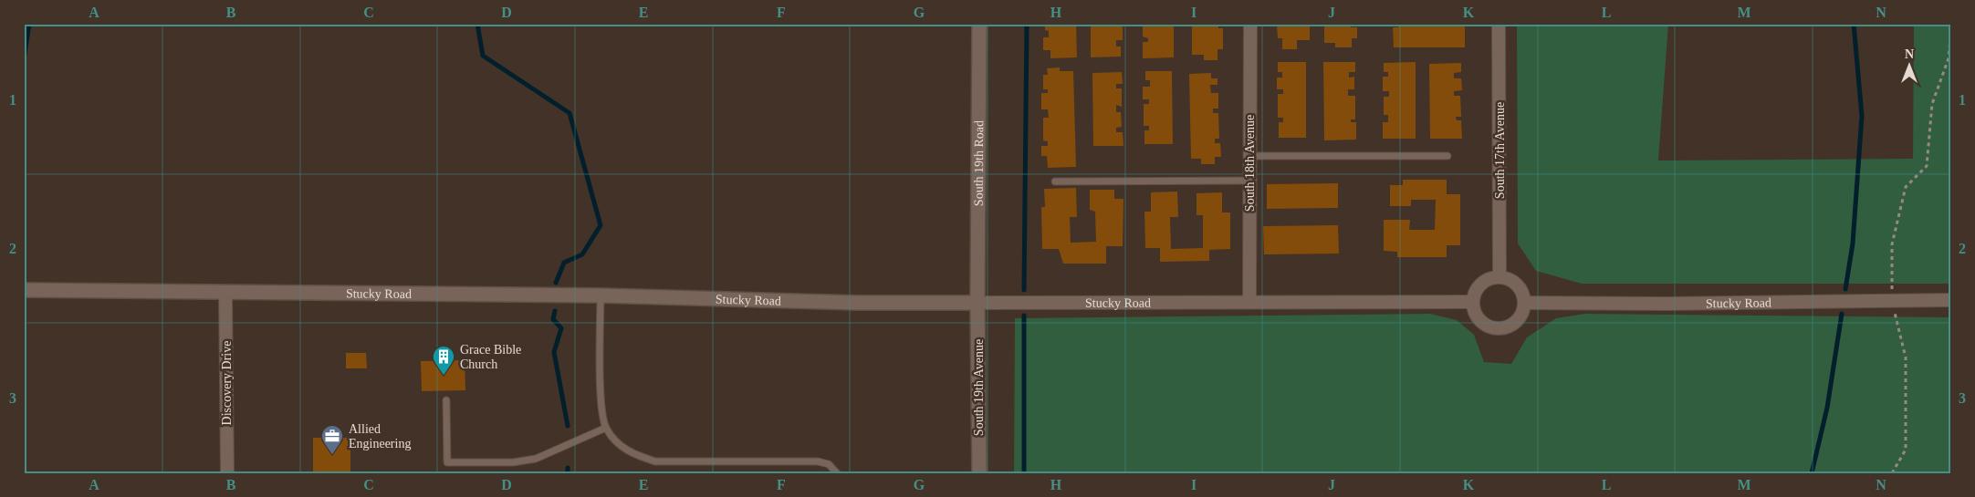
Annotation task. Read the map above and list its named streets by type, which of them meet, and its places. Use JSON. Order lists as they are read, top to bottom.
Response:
{
  "streets": {
    "street": [
      "South 17th Avenue",
      "South 19th Road",
      "South 18th Avenue",
      "Stucky Road",
      "Discovery Drive",
      "South 19th Avenue"
    ]
  },
  "crossings": [
    ["South 17th Avenue", "Stucky Road"],
    ["South 19th Road", "Stucky Road"],
    ["South 19th Road", "South 19th Avenue"],
    ["South 18th Avenue", "Stucky Road"],
    ["Stucky Road", "Discovery Drive"],
    ["Stucky Road", "South 19th Avenue"]
  ],
  "places": {
    "building": ["Grace Bible Church"],
    "office": ["Allied Engineering"]
  },
  "north": "top",
  "grid": {
    "columns": [
      "A",
      "B",
      "C",
      "D",
      "E",
      "F",
      "G",
      "H",
      "I",
      "J",
      "K",
      "L",
      "M",
      "N"
    ],
    "rows": ["1", "2", "3"]
  }
}
